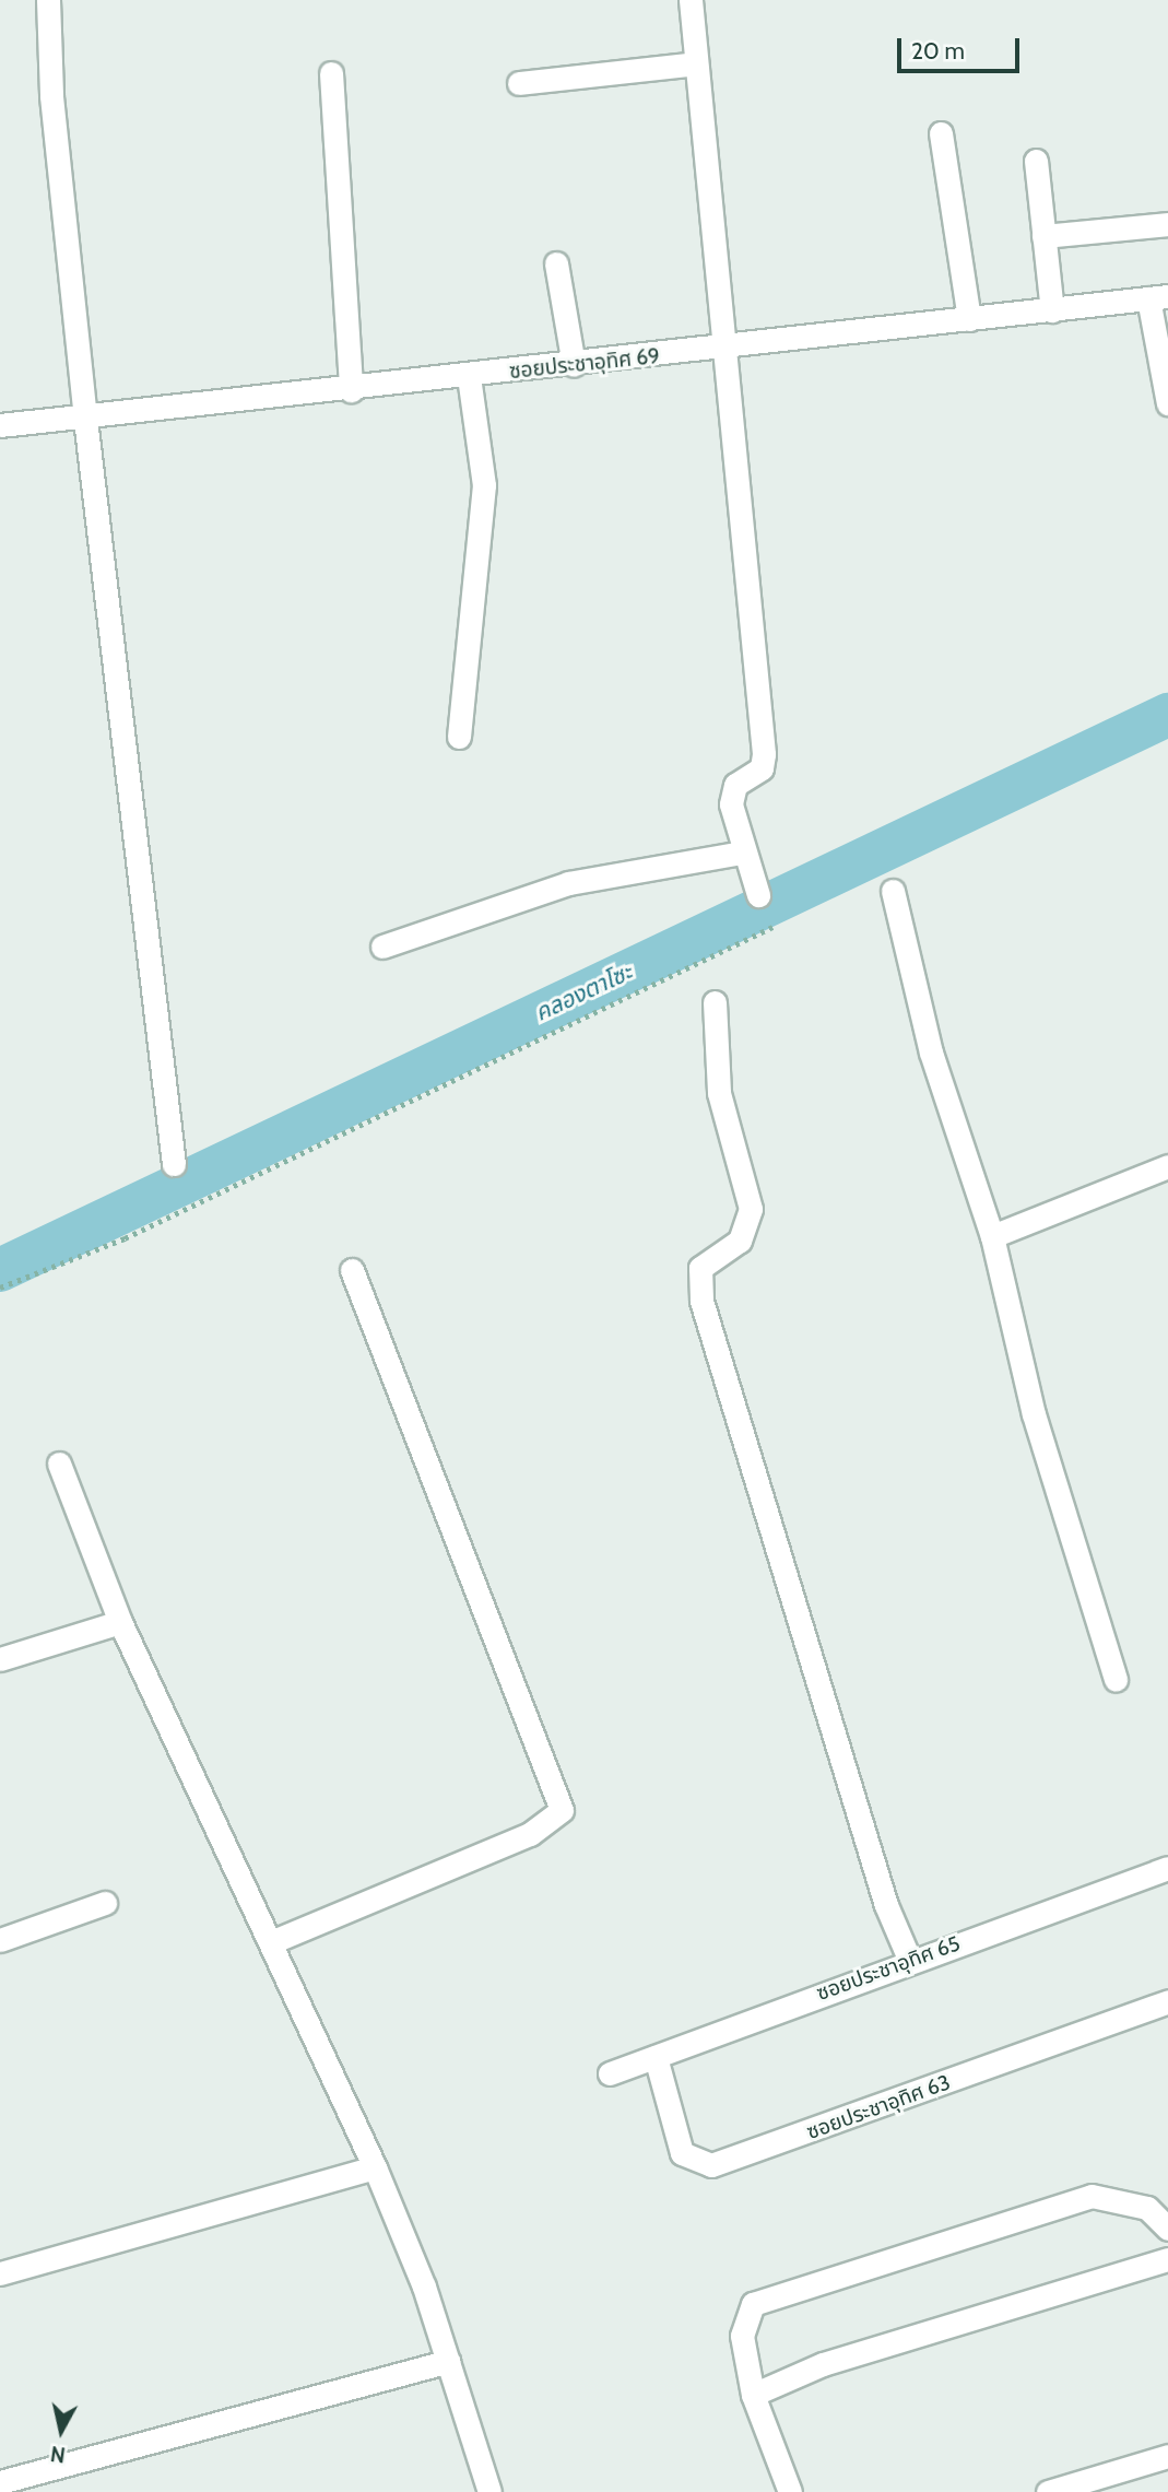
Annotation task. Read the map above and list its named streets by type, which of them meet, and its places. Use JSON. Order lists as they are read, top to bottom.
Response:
{
  "streets": {
    "street": ["ซอยประชาอุทิศ 69", "ซอยประชาอุทิศ 65", "ซอยประชาอุทิศ 63"]
  },
  "crossings": [
    ["ซอยประชาอุทิศ 65", "ซอยประชาอุทิศ 63"]
  ],
  "water": ["คลองตาโซะ"],
  "scale_bar": "20 m",
  "north": "bottom"
}
